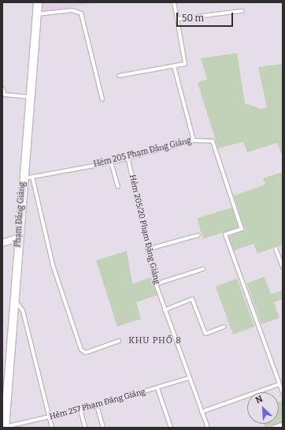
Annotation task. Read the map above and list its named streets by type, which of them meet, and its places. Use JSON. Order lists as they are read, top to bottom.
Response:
{
  "streets": {
    "street": ["Phạm Đăng Giảng"],
    "lane": ["Hẻm 205 Phạm Đăng Giảng", "Hẻm 205/20 Phạm Đăng Giảng", "Hẻm 257 Phạm Đăng Giảng"]
  },
  "crossings": [
    ["Hẻm 205 Phạm Đăng Giảng", "Phạm Đăng Giảng"],
    ["Hẻm 205 Phạm Đăng Giảng", "Hẻm 205/20 Phạm Đăng Giảng"],
    ["Phạm Đăng Giảng", "Hẻm 257 Phạm Đăng Giảng"],
    ["Hẻm 205/20 Phạm Đăng Giảng", "Hẻm 257 Phạm Đăng Giảng"]
  ],
  "districts": ["KHU PHỐ 8"],
  "scale_bar": "50 m",
  "north": "top left"
}
